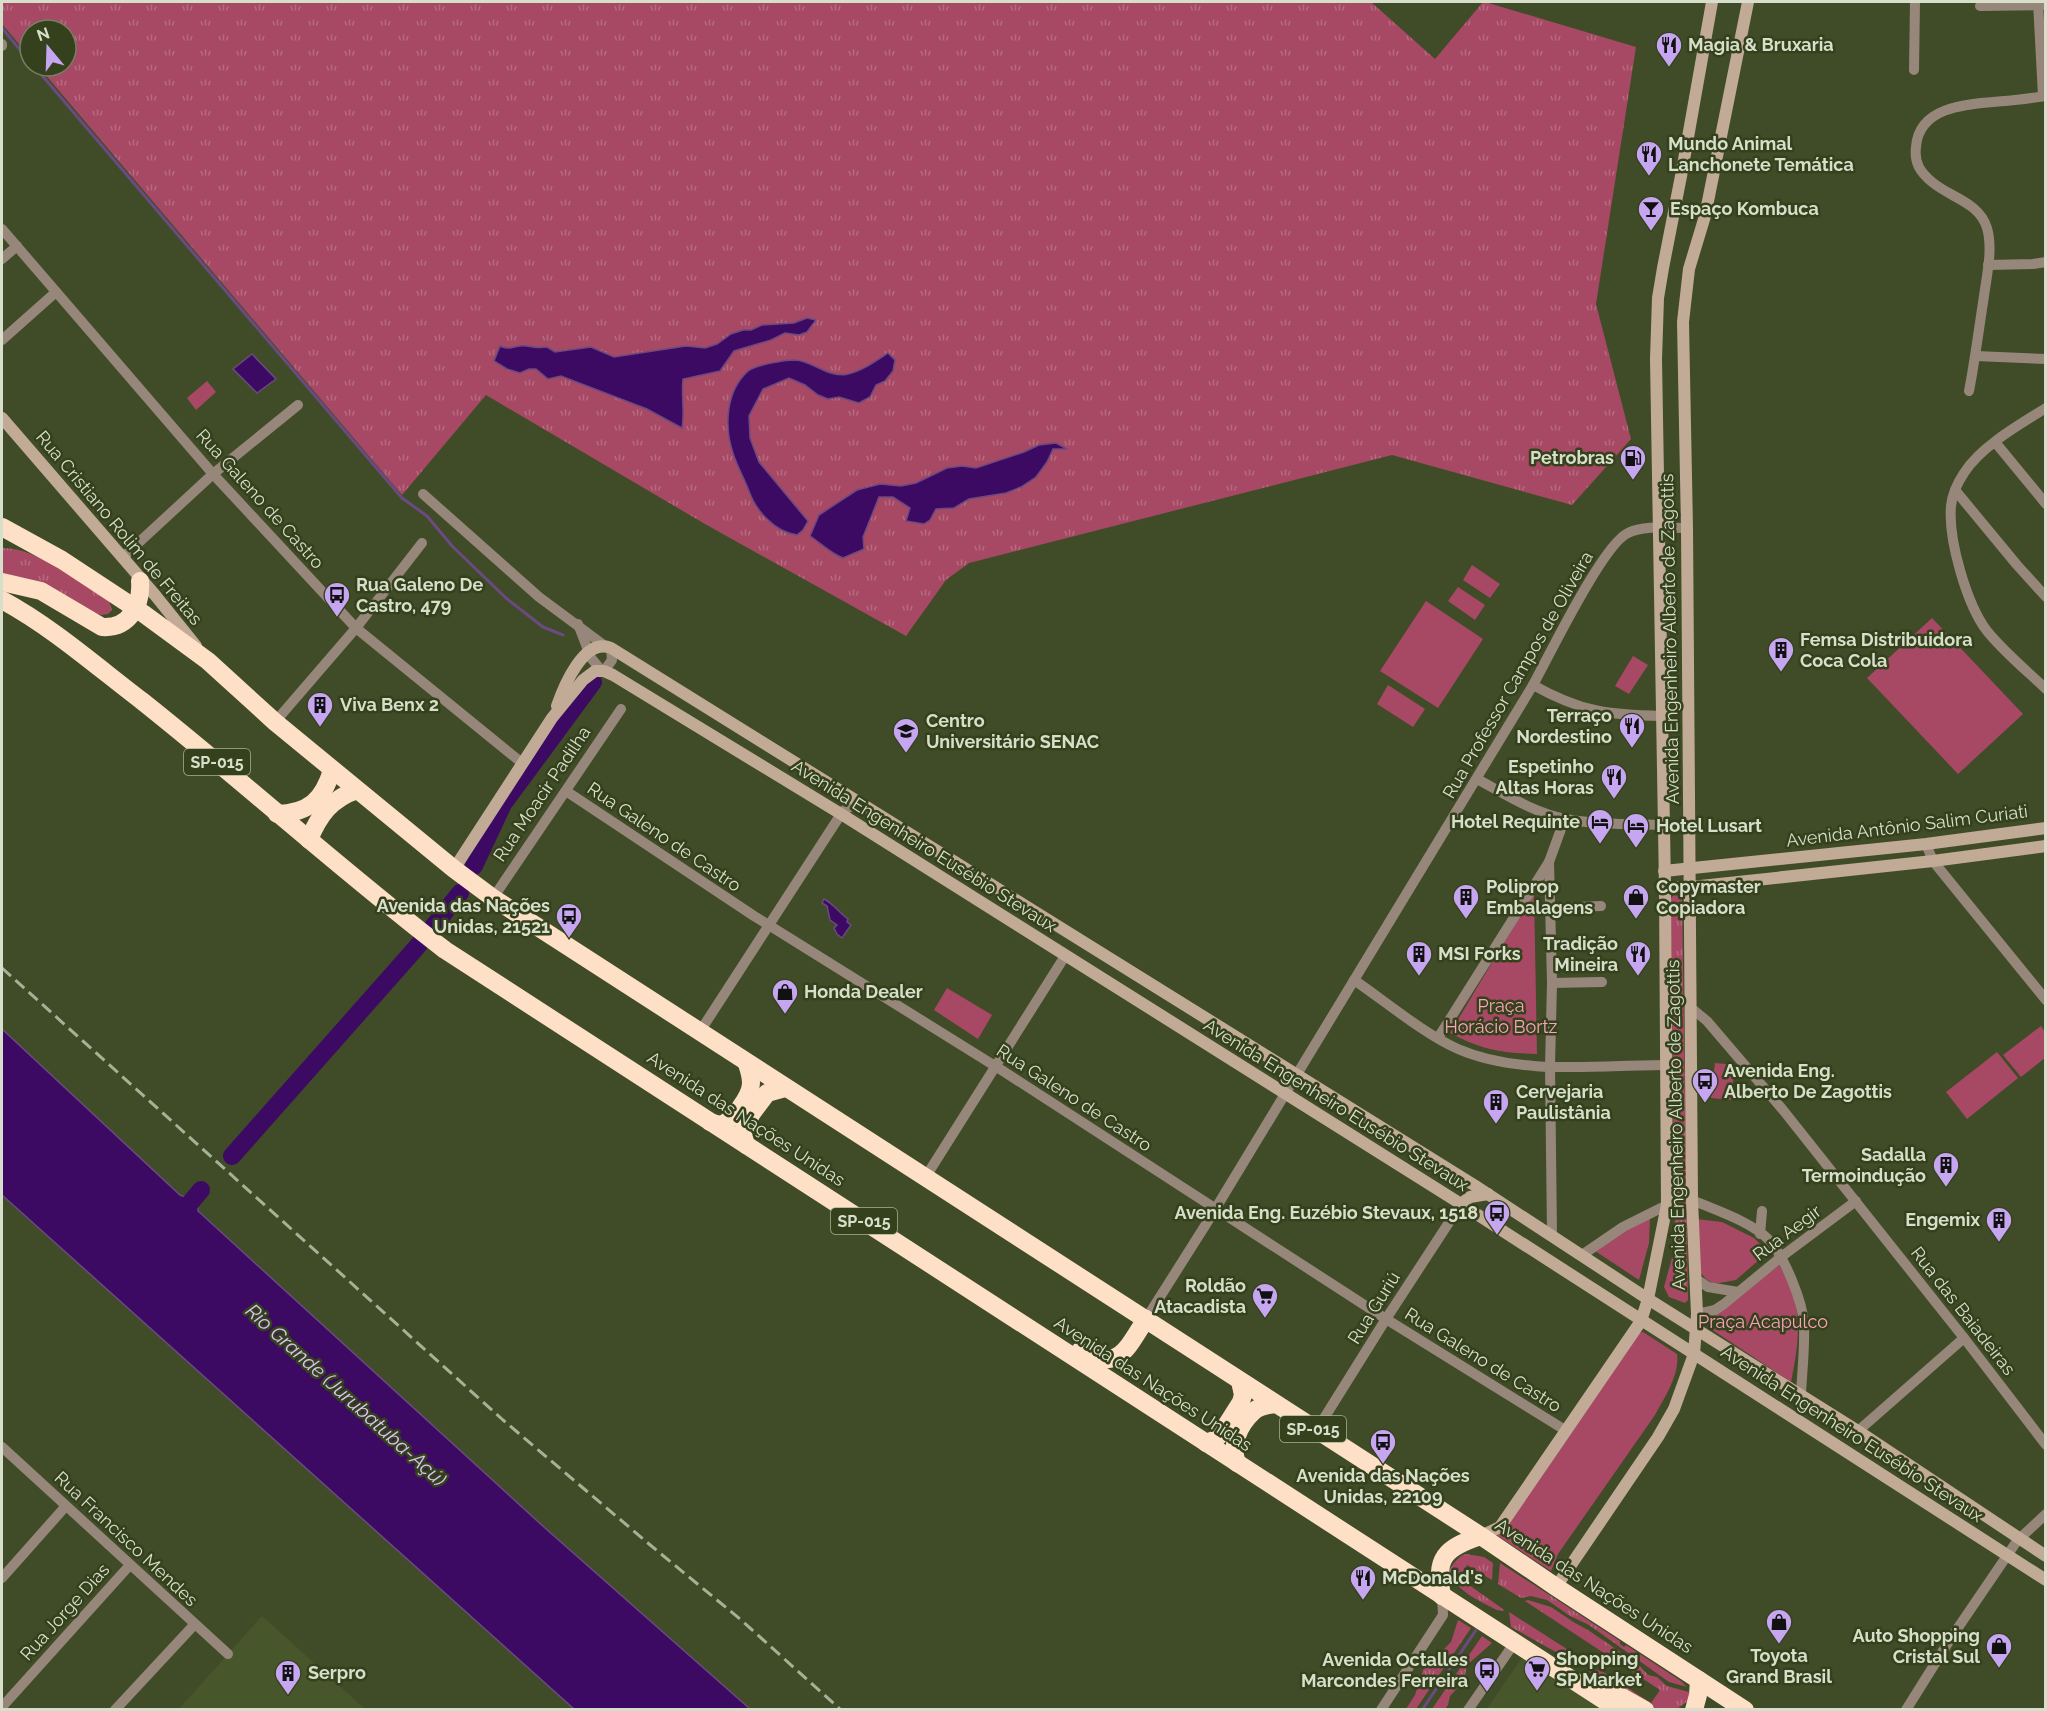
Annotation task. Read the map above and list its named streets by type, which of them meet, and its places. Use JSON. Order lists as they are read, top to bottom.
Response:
{
  "streets": {
    "highway": ["SP-015", "Avenida das Nações Unidas"],
    "main road": [
      "Rua Cristiano Rolim de Freitas",
      "Avenida Engenheiro Alberto de Zagottis",
      "Rua Moacir Padilha",
      "Avenida Antônio Salim Curiati",
      "Avenida Engenheiro Eusébio Stevaux"
    ],
    "street": [
      "Rua Galeno de Castro",
      "Rua Professor Campos de Oliveira",
      "Rua Aegir",
      "Rua Guriú",
      "Rua das Baiadeiras",
      "Rua Francisco Mendes",
      "Rua Jorge Dias"
    ]
  },
  "crossings": [
    ["Rua Galeno de Castro", "Rua Professor Campos de Oliveira"],
    ["Rua Galeno de Castro", "Rua Moacir Padilha"],
    ["Rua Galeno de Castro", "Rua Guriú"],
    ["Rua Cristiano Rolim de Freitas", "SP-015"],
    ["Avenida Engenheiro Alberto de Zagottis", "Rua Professor Campos de Oliveira"],
    ["Avenida Engenheiro Alberto de Zagottis", "Avenida Antônio Salim Curiati"],
    ["Avenida Engenheiro Alberto de Zagottis", "Avenida Engenheiro Eusébio Stevaux"],
    ["Avenida Engenheiro Alberto de Zagottis", "Rua Aegir"],
    ["Avenida Engenheiro Alberto de Zagottis", "Rua das Baiadeiras"],
    ["Rua Professor Campos de Oliveira", "Avenida Engenheiro Eusébio Stevaux"],
    ["Rua Professor Campos de Oliveira", "Avenida das Nações Unidas"],
    ["SP-015", "Rua Moacir Padilha"],
    ["SP-015", "Avenida das Nações Unidas"],
    ["Rua Moacir Padilha", "Avenida das Nações Unidas"],
    ["Avenida Engenheiro Eusébio Stevaux", "Rua Guriú"],
    ["Avenida das Nações Unidas", "Rua Guriú"],
    ["Rua Aegir", "Rua das Baiadeiras"],
    ["Rua Francisco Mendes", "Rua Jorge Dias"]
  ],
  "water": ["Rio Grande (Jurubatuba-Açú)"],
  "parks": ["Praça Horácio Bortz", "Praça Acapulco"],
  "places": {
    "restaurant": [
      "Magia & Bruxaria",
      "Mundo Animal Lanchonete Temática",
      "Terraço Nordestino",
      "Espetinho Altas Horas",
      "Tradição Mineira",
      "McDonald's"
    ],
    "bar": ["Espaço Kombuca"],
    "fuel station": ["Petrobras"],
    "bus stop": [
      "Rua Galeno De Castro, 479",
      "Avenida das Nações Unidas, 21521",
      "Avenida Eng. Alberto De Zagottis",
      "Avenida Eng. Euzébio Stevaux, 1518",
      "Avenida das Nações Unidas, 22109",
      "Avenida Octalles Marcondes Ferreira"
    ],
    "building": [
      "Femsa Distribuidora Coca Cola",
      "Viva Benx 2",
      "Poliprop Embalagens",
      "MSI Forks",
      "Cervejaria Paulistânia",
      "Sadalla Termoindução",
      "Engemix",
      "Serpro"
    ],
    "school or university": ["Centro Universitário SENAC"],
    "hotel": ["Hotel Requinte", "Hotel Lusart"],
    "shop": [
      "Copymaster Copiadora",
      "Honda Dealer",
      "Toyota Grand Brasil",
      "Auto Shopping Cristal Sul"
    ],
    "supermarket": ["Roldão Atacadista", "Shopping SP Market"]
  },
  "north": "top"
}
